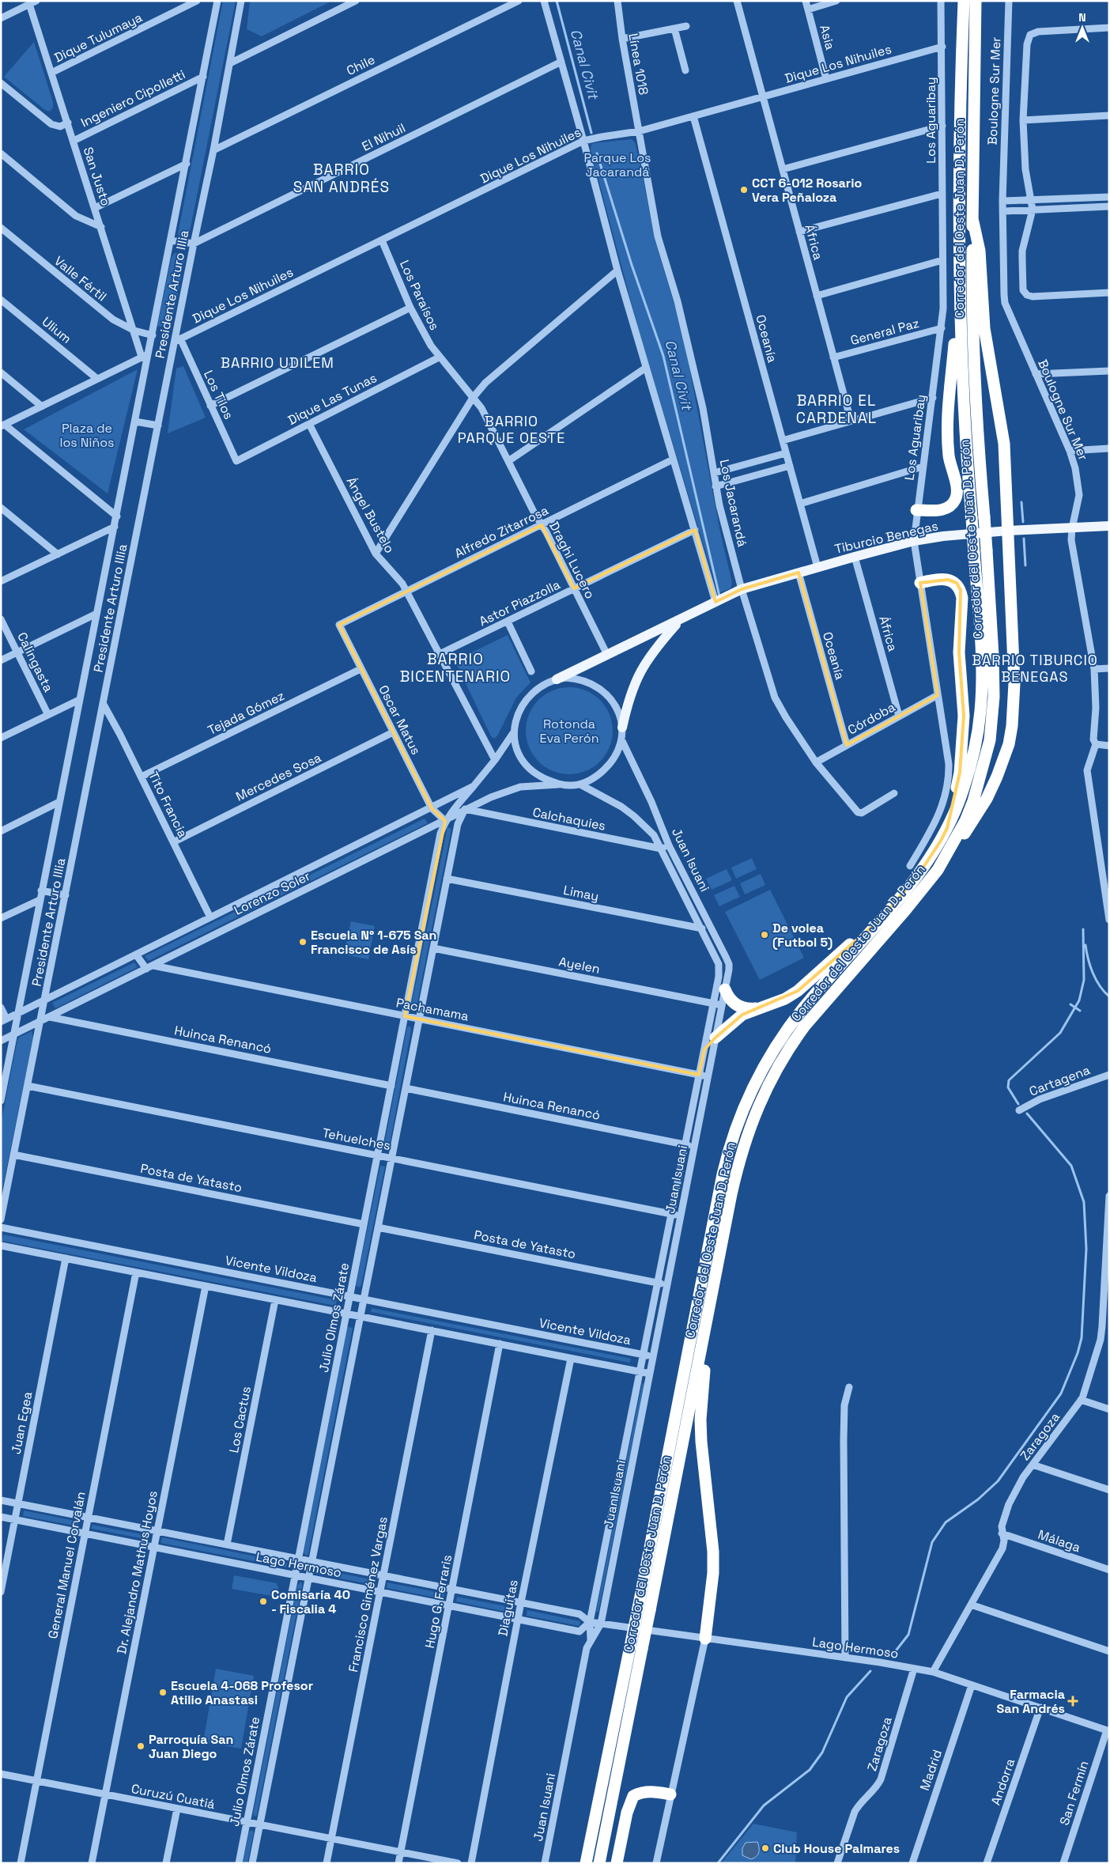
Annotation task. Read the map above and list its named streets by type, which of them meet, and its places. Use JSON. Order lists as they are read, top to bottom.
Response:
{
  "streets": {
    "highway": ["Corredor del Oeste Juan D. Perón"],
    "main road": ["Tiburcio Benegas"],
    "street": [
      "Dique Tulumaya",
      "Asia",
      "Dique Los Nihuiles",
      "Línea 1018",
      "Chile",
      "Boulogne Sur Mer",
      "Ingeniero Cipolletti",
      "Los Aguaribay",
      "El Nihuil",
      "San Justo",
      "África",
      "Valle Fértil",
      "Presidente Arturo Illia",
      "Los Paraísos",
      "Ulium",
      "General Paz",
      "Oceanía",
      "Los Tilos",
      "Dique Las Tunas",
      "Los Jacarandá",
      "Ángel Bustelo",
      "Alfredo Zitarrosa",
      "Draghi Lucero",
      "Astor Piazzolla",
      "Calingasta",
      "Tejada Gómez",
      "Córdoba",
      "Oscar Matus",
      "Mercedes Sosa",
      "Tito Francia",
      "Calchaquies",
      "Juan Isuani",
      "Lorenzo Soler",
      "Limay",
      "Ayelen",
      "Pachamama",
      "Huinca Renancó",
      "Cartagena",
      "Tehuelches",
      "Posta de Yatasto",
      "Vicente Vildoza",
      "Julio Olmos Zárate",
      "Los Cactus",
      "Juan Egea",
      "Zaragoza",
      "Málaga",
      "Lago Hermoso",
      "General Manuel Corvalán",
      "Dr. Alejandro Mathus Hoyos",
      "Francisco Giménez Vargas",
      "Hugo G. Ferraris",
      "Diaguitas",
      "Madrid",
      "Andorra",
      "San Fermín",
      "Curuzú Cuatiá"
    ]
  },
  "crossings": [
    ["Dique Tulumaya", "San Justo"],
    ["Asia", "Dique Los Nihuiles"],
    ["Dique Los Nihuiles", "Línea 1018"],
    ["Dique Los Nihuiles", "Los Aguaribay"],
    ["Dique Los Nihuiles", "África"],
    ["Dique Los Nihuiles", "Presidente Arturo Illia"],
    ["Dique Los Nihuiles", "Los Paraísos"],
    ["Dique Los Nihuiles", "Oceanía"],
    ["Dique Los Nihuiles", "Los Tilos"],
    ["Dique Los Nihuiles", "Los Jacarandá"],
    ["Línea 1018", "Los Jacarandá"],
    ["Chile", "Presidente Arturo Illia"],
    ["Boulogne Sur Mer", "Tiburcio Benegas"],
    ["Ingeniero Cipolletti", "San Justo"],
    ["Ingeniero Cipolletti", "Presidente Arturo Illia"],
    ["Los Aguaribay", "General Paz"],
    ["Los Aguaribay", "Tiburcio Benegas"],
    ["Los Aguaribay", "Córdoba"],
    ["El Nihuil", "Presidente Arturo Illia"],
    ["San Justo", "Valle Fértil"],
    ["San Justo", "Presidente Arturo Illia"],
    ["África", "General Paz"],
    ["África", "Tiburcio Benegas"],
    ["África", "Córdoba"],
    ["Valle Fértil", "Presidente Arturo Illia"],
    ["Presidente Arturo Illia", "Los Tilos"],
    ["Presidente Arturo Illia", "Tito Francia"],
    ["Presidente Arturo Illia", "Lorenzo Soler"],
    ["Presidente Arturo Illia", "Tehuelches"],
    ["Presidente Arturo Illia", "Posta de Yatasto"],
    ["Los Paraísos", "Dique Las Tunas"],
    ["Los Paraísos", "Draghi Lucero"],
    ["Oceanía", "Tiburcio Benegas"],
    ["Oceanía", "Córdoba"],
    ["Los Tilos", "Dique Las Tunas"],
    ["Dique Las Tunas", "Ángel Bustelo"],
    ["Dique Las Tunas", "Draghi Lucero"],
    ["Los Jacarandá", "Tiburcio Benegas"],
    ["Los Jacarandá", "Córdoba"],
    ["Ángel Bustelo", "Alfredo Zitarrosa"],
    ["Ángel Bustelo", "Astor Piazzolla"],
    ["Ángel Bustelo", "Lorenzo Soler"],
    ["Alfredo Zitarrosa", "Draghi Lucero"],
    ["Alfredo Zitarrosa", "Oscar Matus"],
    ["Tiburcio Benegas", "Draghi Lucero"],
    ["Tiburcio Benegas", "Juan Isuani"],
    ["Tiburcio Benegas", "Lorenzo Soler"],
    ["Draghi Lucero", "Astor Piazzolla"],
    ["Tejada Gómez", "Oscar Matus"],
    ["Tejada Gómez", "Tito Francia"],
    ["Oscar Matus", "Mercedes Sosa"],
    ["Oscar Matus", "Lorenzo Soler"],
    ["Oscar Matus", "Julio Olmos Zárate"],
    ["Mercedes Sosa", "Tito Francia"],
    ["Tito Francia", "Lorenzo Soler"],
    ["Calchaquies", "Juan Isuani"],
    ["Calchaquies", "Lorenzo Soler"],
    ["Calchaquies", "Julio Olmos Zárate"],
    ["Juan Isuani", "Lorenzo Soler"],
    ["Juan Isuani", "Limay"],
    ["Juan Isuani", "Ayelen"],
    ["Juan Isuani", "Pachamama"],
    ["Juan Isuani", "Huinca Renancó"],
    ["Juan Isuani", "Tehuelches"],
    ["Juan Isuani", "Posta de Yatasto"],
    ["Juan Isuani", "Vicente Vildoza"],
    ["Juan Isuani", "Lago Hermoso"],
    ["Lorenzo Soler", "Pachamama"],
    ["Lorenzo Soler", "Huinca Renancó"],
    ["Lorenzo Soler", "Julio Olmos Zárate"],
    ["Limay", "Julio Olmos Zárate"],
    ["Ayelen", "Julio Olmos Zárate"],
    ["Pachamama", "Julio Olmos Zárate"],
    ["Huinca Renancó", "Julio Olmos Zárate"],
    ["Tehuelches", "Julio Olmos Zárate"],
    ["Posta de Yatasto", "Julio Olmos Zárate"],
    ["Vicente Vildoza", "Julio Olmos Zárate"],
    ["Julio Olmos Zárate", "Lago Hermoso"],
    ["Julio Olmos Zárate", "Curuzú Cuatiá"],
    ["Los Cactus", "Lago Hermoso"],
    ["Juan Egea", "Lago Hermoso"],
    ["Zaragoza", "Málaga"],
    ["Zaragoza", "Lago Hermoso"],
    ["Lago Hermoso", "General Manuel Corvalán"],
    ["Lago Hermoso", "Dr. Alejandro Mathus Hoyos"],
    ["Lago Hermoso", "Francisco Giménez Vargas"],
    ["Lago Hermoso", "Hugo G. Ferraris"],
    ["Lago Hermoso", "Diaguitas"],
    ["Lago Hermoso", "Madrid"],
    ["Lago Hermoso", "Andorra"],
    ["Lago Hermoso", "San Fermín"],
    ["General Manuel Corvalán", "Curuzú Cuatiá"],
    ["Dr. Alejandro Mathus Hoyos", "Curuzú Cuatiá"],
    ["Francisco Giménez Vargas", "Curuzú Cuatiá"],
    ["Hugo G. Ferraris", "Curuzú Cuatiá"]
  ],
  "districts": [
    "BARRIO SAN ANDRÉS",
    "BARRIO UDILEM",
    "BARRIO EL CARDENAL",
    "BARRIO PARQUE OESTE",
    "BARRIO BICENTENARIO",
    "BARRIO TIBURCIO BENEGAS"
  ],
  "water": ["Canal Civit"],
  "parks": ["Parque Los Jacarandá", "Plaza de los Niños", "Rotonda Eva Perón"],
  "places": {
    "other": [
      "CCT 6-012 Rosario Vera Peñaloza",
      "De volea (Futbol 5)",
      "Escuela N° 1-675 San Francisco de Asís",
      "Comisaría 40 - Fiscalia 4",
      "Escuela 4-068 Profesor Atilio Anastasi",
      "Parroquía San Juan Diego",
      "Club House Palmares"
    ],
    "health": ["Farmacia San Andrés"]
  },
  "north": "top"
}
